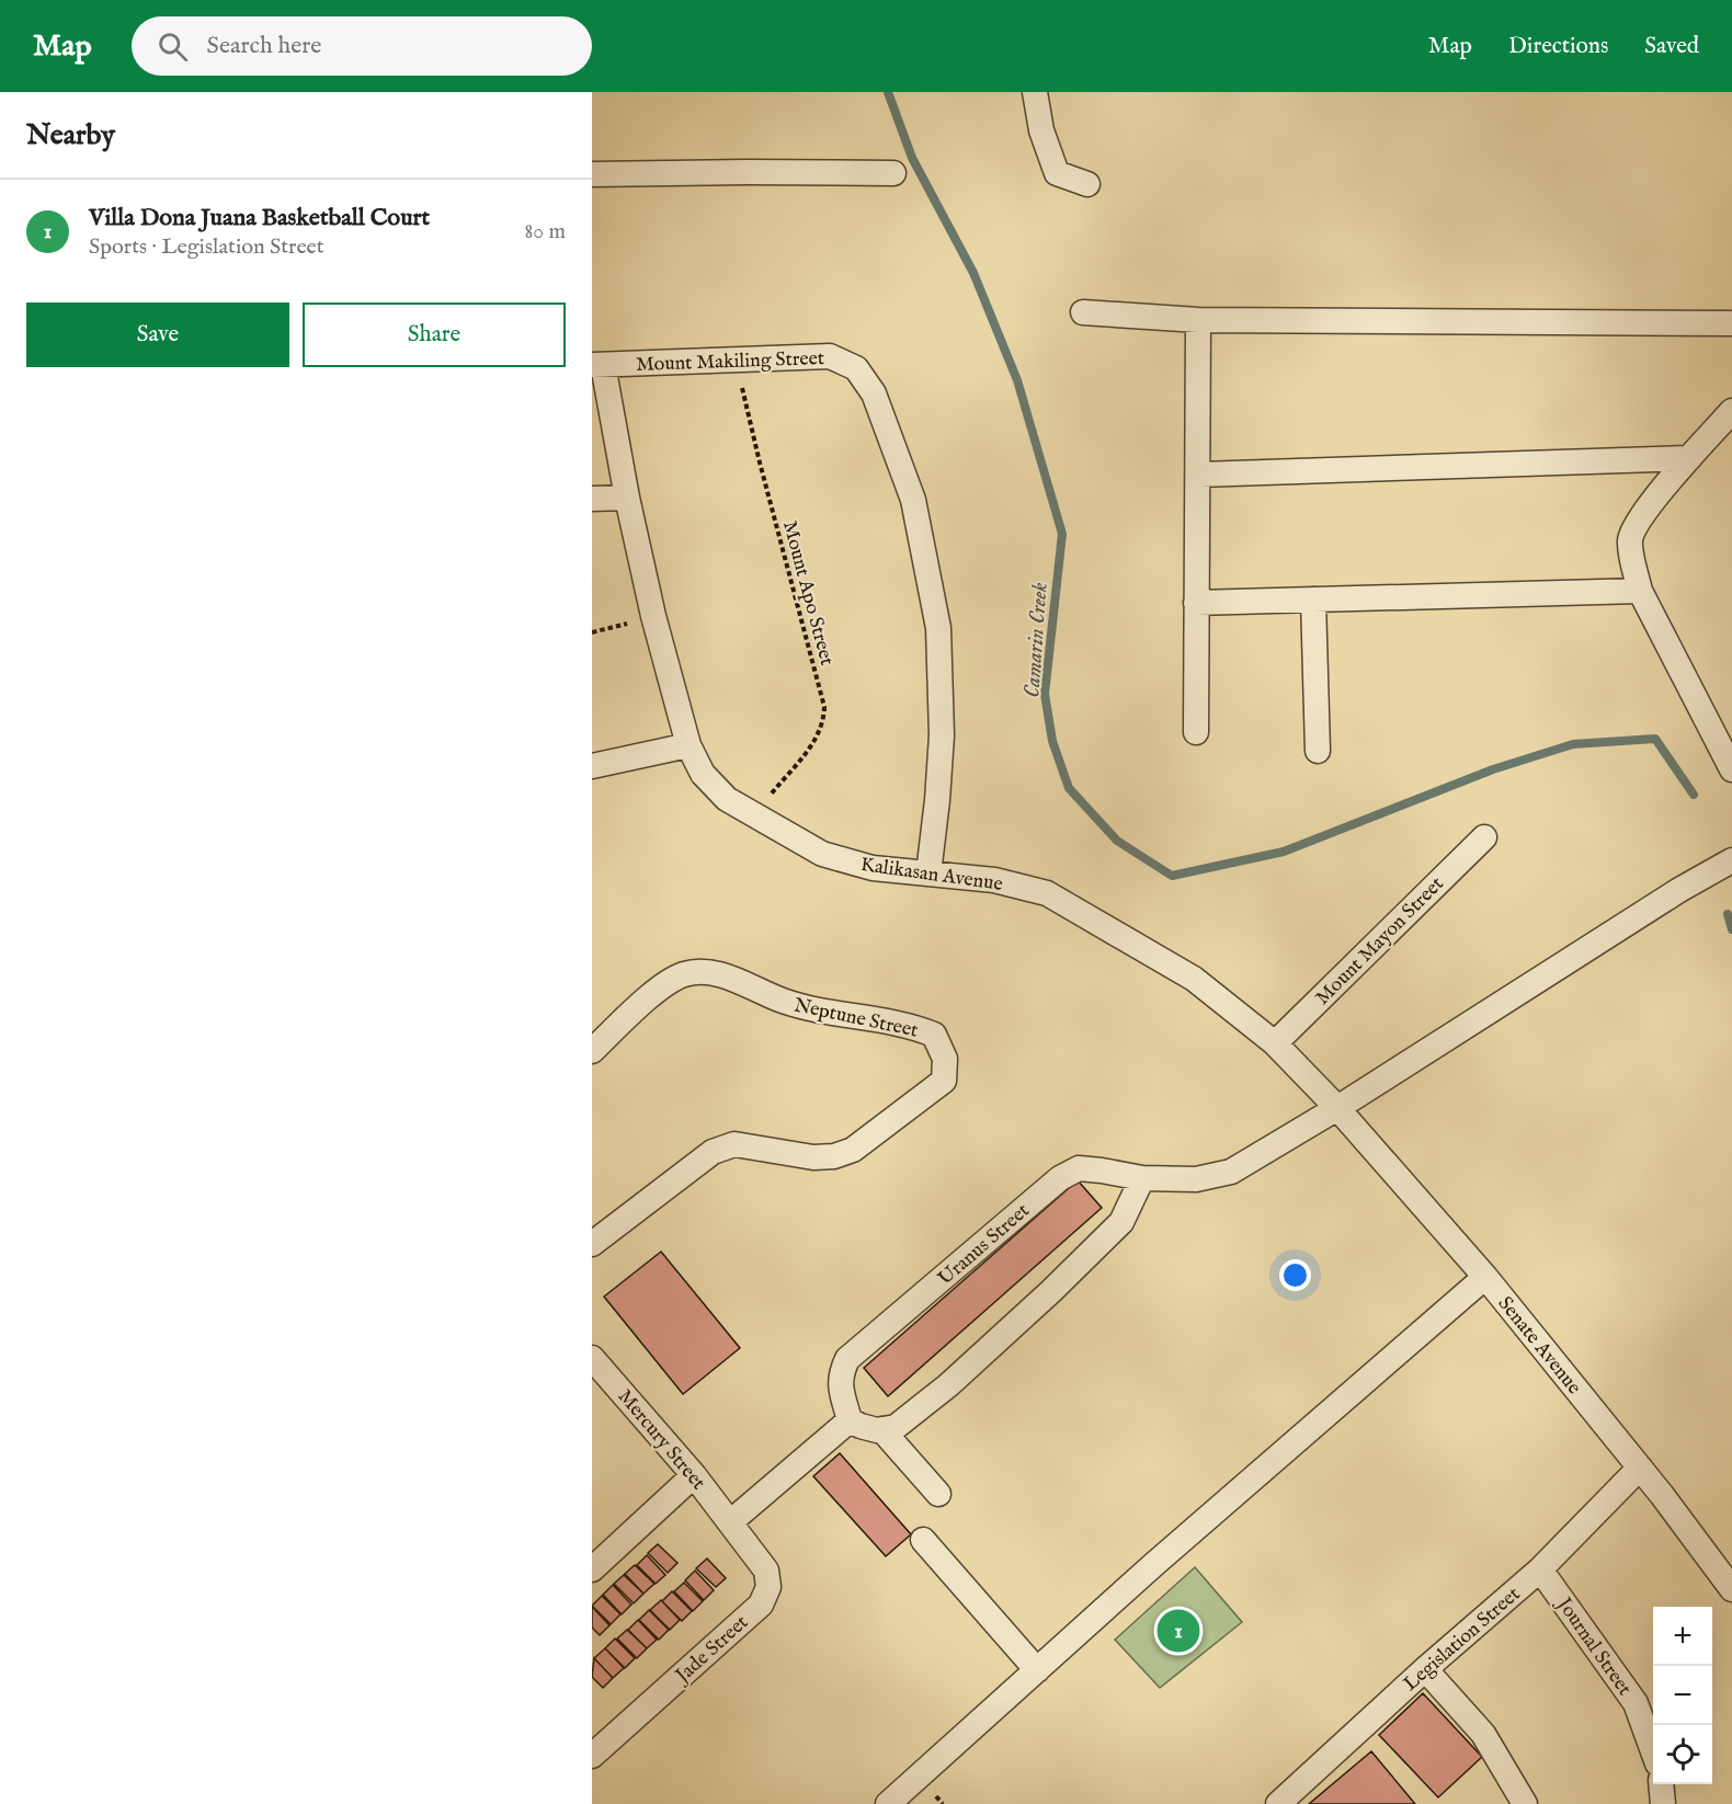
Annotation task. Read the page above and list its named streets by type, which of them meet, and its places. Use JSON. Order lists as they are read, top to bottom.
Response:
{
  "streets": {
    "street": [
      "Mount Makiling Street",
      "Kalikasan Avenue",
      "Mount Mayon Street",
      "Neptune Street",
      "Uranus Street",
      "Senate Avenue",
      "Mercury Street",
      "Legislation Street",
      "Journal Street",
      "Jade Street"
    ],
    "path": ["Mount Apo Street"]
  },
  "crossings": [
    ["Mount Makiling Street", "Mount Apo Street"],
    ["Mount Makiling Street", "Kalikasan Avenue"],
    ["Mount Apo Street", "Kalikasan Avenue"],
    ["Kalikasan Avenue", "Mount Mayon Street"],
    ["Kalikasan Avenue", "Uranus Street"],
    ["Kalikasan Avenue", "Senate Avenue"],
    ["Uranus Street", "Senate Avenue"],
    ["Senate Avenue", "Legislation Street"],
    ["Mercury Street", "Jade Street"],
    ["Legislation Street", "Journal Street"]
  ],
  "water": ["Camarin Creek"],
  "page": {
    "header": "Map",
    "search": "Search here",
    "nav": ["Map", "Directions", "Saved"],
    "heading": "Nearby",
    "list": [
      {
        "mark": "1",
        "name": "Villa Dona Juana Basketball Court",
        "note": "Sports · Legislation Street",
        "value": "80 m"
      }
    ],
    "buttons": ["Save", "Share"],
    "map_buttons": ["+", "−"],
    "pins": "1"
  }
}
